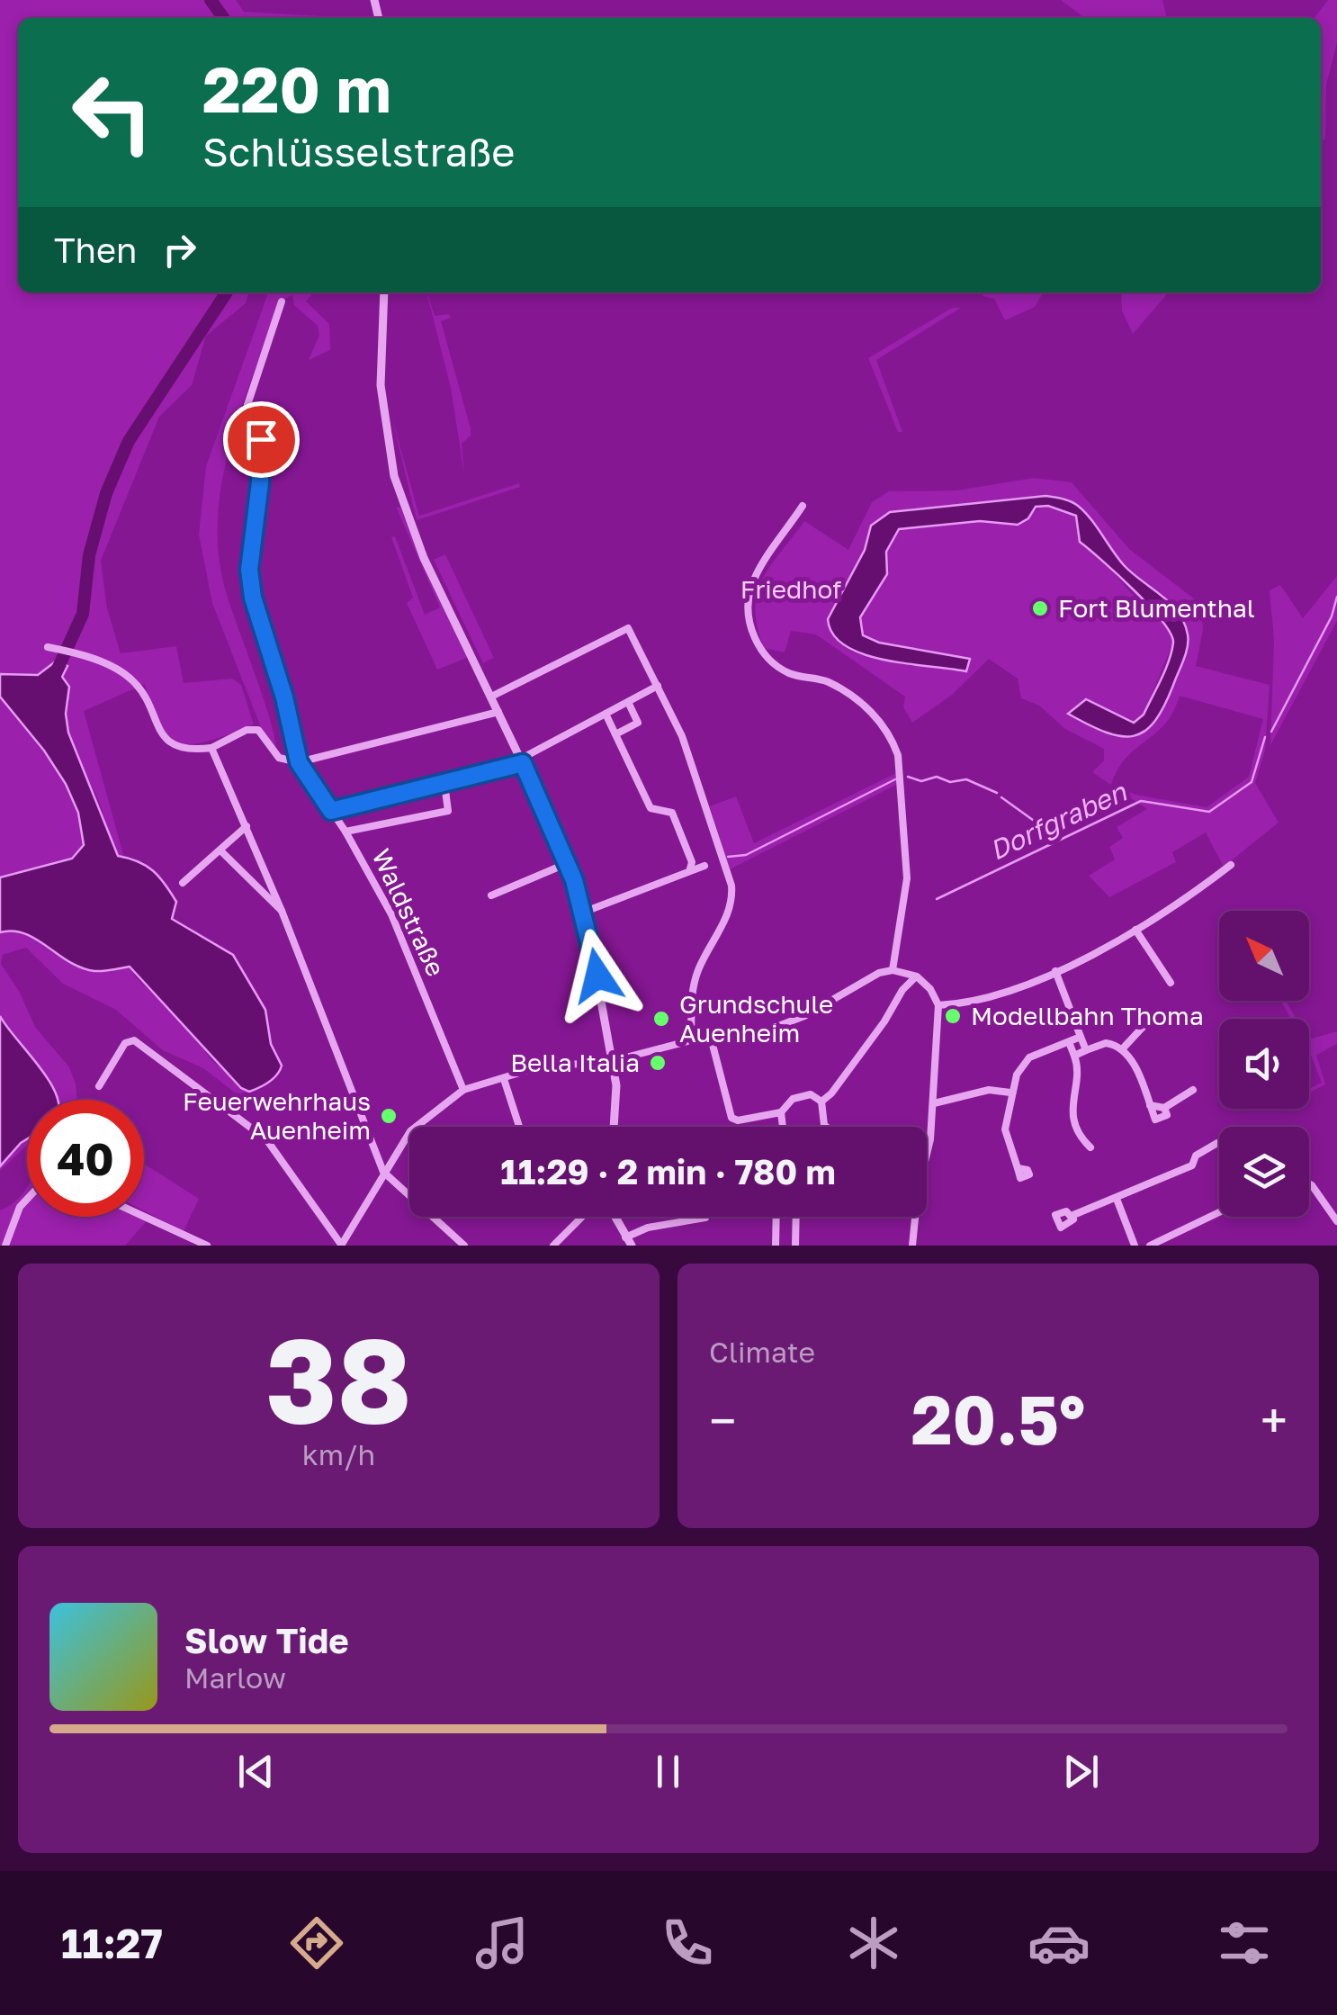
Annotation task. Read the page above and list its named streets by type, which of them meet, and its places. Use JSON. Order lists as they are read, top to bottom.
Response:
{
  "streets": {
    "street": ["Waldstraße"]
  },
  "water": ["Dorfgraben"],
  "parks": ["Friedhof"],
  "places": [
    "Fort Blumenthal",
    "Modellbahn Thoma",
    "Grundschule Auenheim",
    "Bella Italia",
    "Feuerwehrhaus Auenheim"
  ],
  "north": "top left",
  "page": {
    "turn": ["220 m", "Schlüsselstraße"],
    "then": "Then",
    "limit": "40",
    "trip": "11:29 · 2 min · 780 m",
    "tile": [
      ["38", "km/h"],
      "Climate"
    ],
    "heat": ["−", "20.5°", "+"],
    "song": ["Slow Tide", "Marlow"],
    "tabs": "11:27"
  }
}
